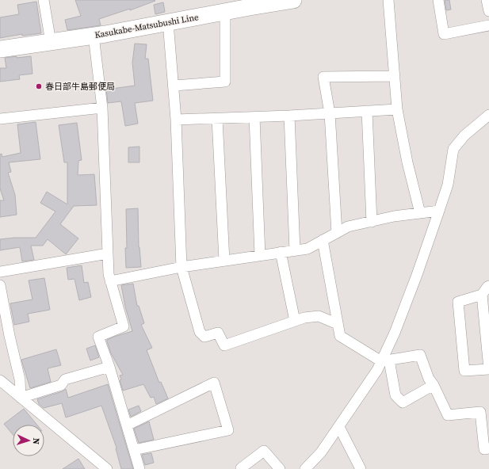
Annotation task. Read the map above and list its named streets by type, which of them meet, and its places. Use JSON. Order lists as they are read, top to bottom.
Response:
{
  "streets": {
    "main road": ["Kasukabe-Matsubushi Line"]
  },
  "places": ["春日部牛島郵便局"],
  "north": "right"
}
